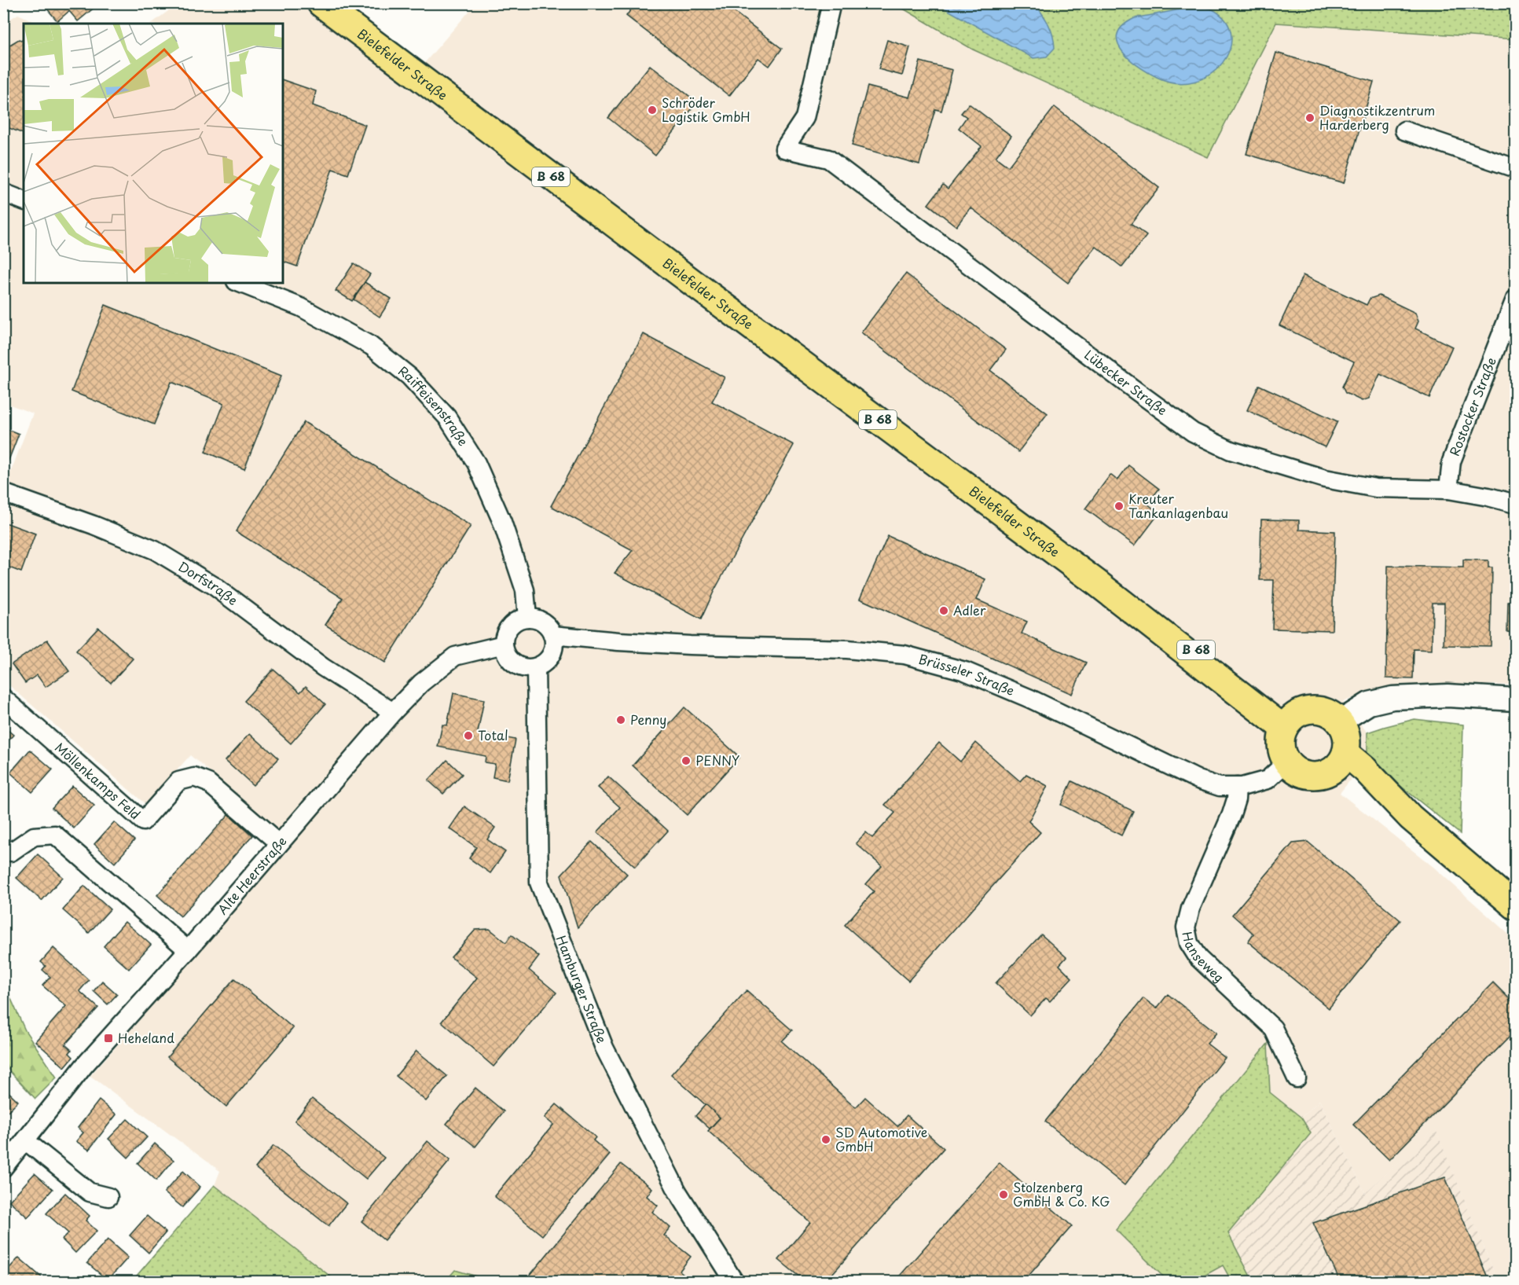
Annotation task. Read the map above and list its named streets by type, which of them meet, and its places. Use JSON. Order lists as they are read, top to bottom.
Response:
{
  "streets": {
    "main road": ["Bielefelder Straße", "B 68"],
    "street": [
      "Lübecker Straße",
      "Raiffeisenstraße",
      "Rostocker Straße",
      "Dorfstraße",
      "Brüsseler Straße",
      "Möllenkamps Feld",
      "Alte Heerstraße",
      "Hanseweg",
      "Hamburger Straße"
    ]
  },
  "crossings": [
    ["Bielefelder Straße", "Brüsseler Straße"],
    ["Lübecker Straße", "Rostocker Straße"],
    ["Raiffeisenstraße", "Brüsseler Straße"],
    ["Raiffeisenstraße", "Alte Heerstraße"],
    ["Raiffeisenstraße", "Hamburger Straße"],
    ["Dorfstraße", "Alte Heerstraße"],
    ["Brüsseler Straße", "Alte Heerstraße"],
    ["Brüsseler Straße", "Hanseweg"],
    ["Brüsseler Straße", "Hamburger Straße"],
    ["Möllenkamps Feld", "Alte Heerstraße"],
    ["Alte Heerstraße", "Hamburger Straße"]
  ],
  "places": {
    "other": [
      "Schröder Logistik GmbH",
      "Diagnostikzentrum Harderberg",
      "Kreuter Tankanlagenbau",
      "Adler",
      "Penny",
      "Total",
      "PENNY",
      "SD Automotive GmbH",
      "Stolzenberg GmbH & Co. KG"
    ],
    "transit": ["Heheland"]
  }
}
